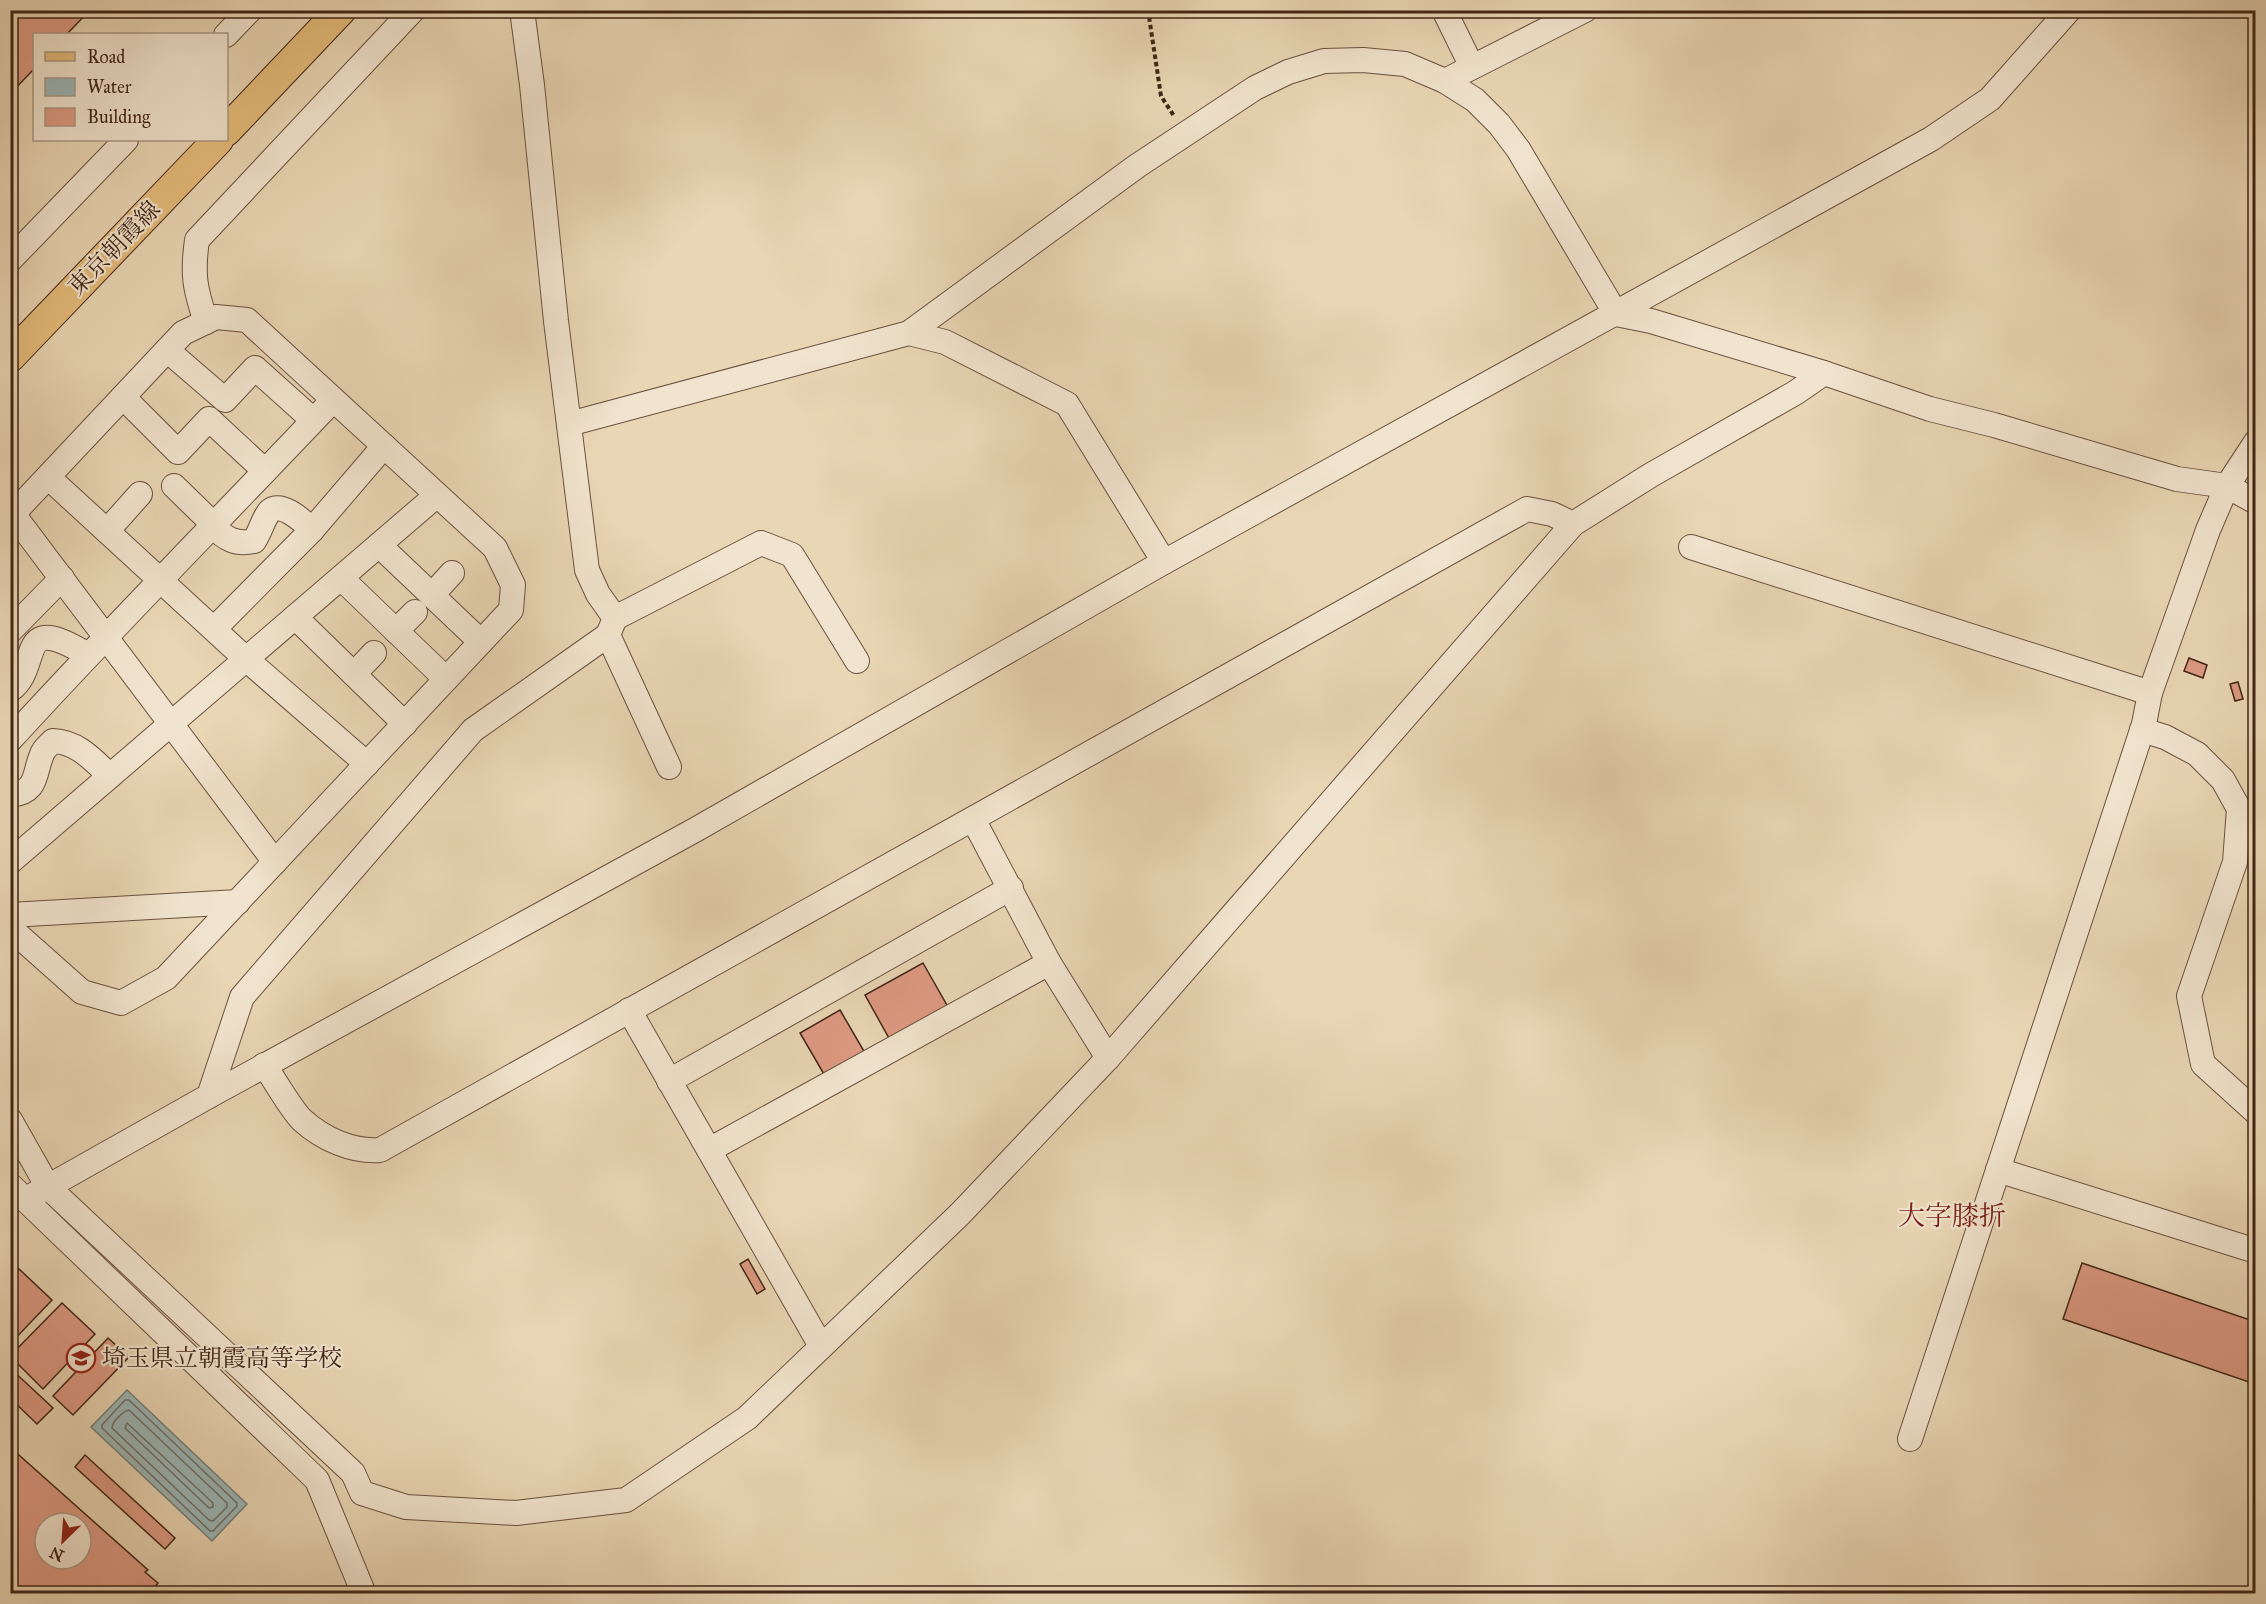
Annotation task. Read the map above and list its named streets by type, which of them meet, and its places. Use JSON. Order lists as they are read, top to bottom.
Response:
{
  "streets": {
    "main road": ["東京朝霞線"]
  },
  "districts": ["大字膝折"],
  "places": {
    "school or university": ["埼玉県立朝霞高等学校"]
  },
  "legend": ["Road", "Water", "Building"],
  "north": "bottom left"
}
